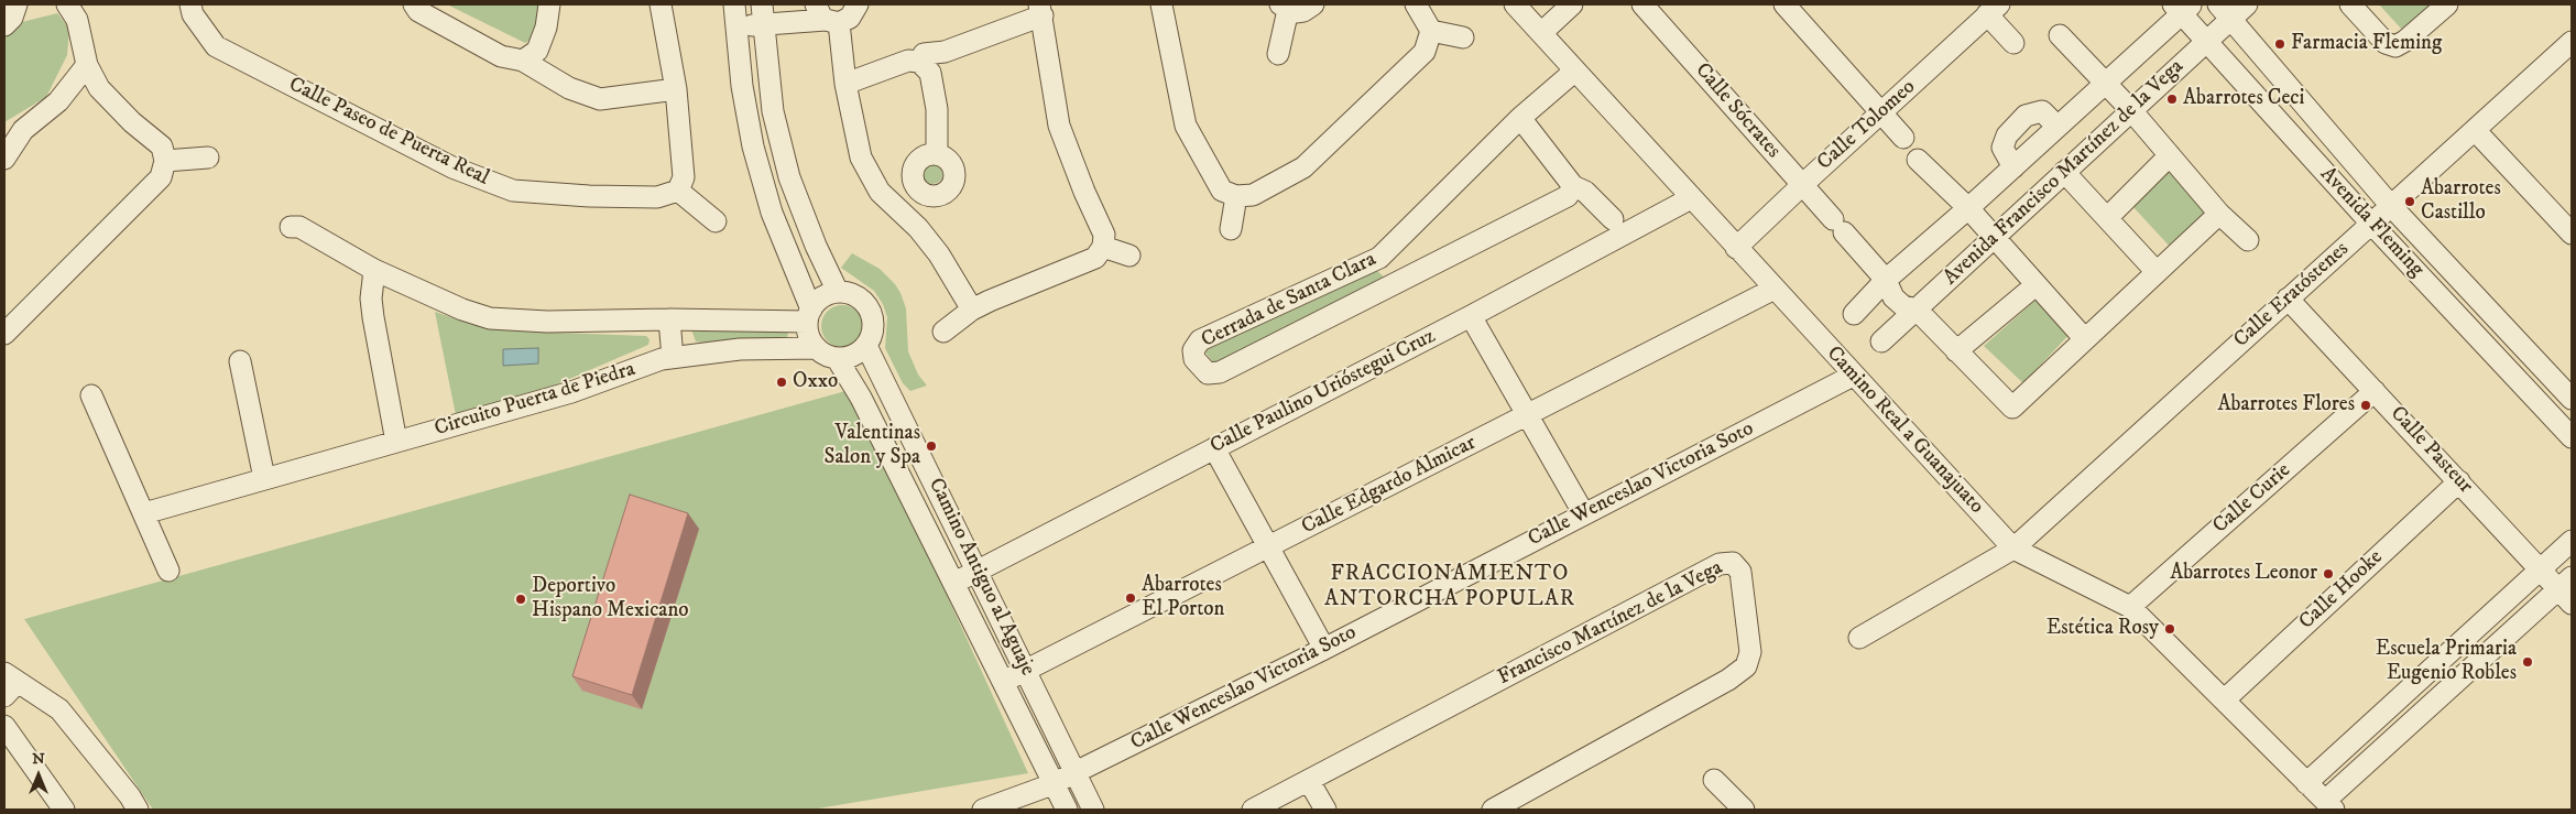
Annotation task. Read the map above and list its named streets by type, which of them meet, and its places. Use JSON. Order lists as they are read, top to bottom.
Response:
{
  "streets": {
    "street": [
      "Calle Sócrates",
      "Calle Tolomeo",
      "Calle Paseo de Puerta Real",
      "Avenida Francisco Martínez de la Vega",
      "Avenida Fleming",
      "Calle Eratóstenes",
      "Cerrada de Santa Clara",
      "Calle Paulino Urióstegui Cruz",
      "Circuito Puerta de Piedra",
      "Camino Real a Guanajuato",
      "Calle Pasteur",
      "Calle Wenceslao Victoria Soto",
      "Calle Edgardo Almicar",
      "Calle Curie",
      "Camino Antiguo al Aguaje",
      "Calle Hooke",
      "Francisco Martínez de la Vega"
    ]
  },
  "crossings": [
    ["Calle Sócrates", "Calle Tolomeo"],
    ["Calle Sócrates", "Avenida Francisco Martínez de la Vega"],
    ["Calle Tolomeo", "Camino Real a Guanajuato"],
    ["Avenida Francisco Martínez de la Vega", "Avenida Fleming"],
    ["Avenida Fleming", "Calle Eratóstenes"],
    ["Calle Eratóstenes", "Camino Real a Guanajuato"],
    ["Calle Eratóstenes", "Calle Pasteur"],
    ["Cerrada de Santa Clara", "Camino Real a Guanajuato"],
    ["Calle Paulino Urióstegui Cruz", "Camino Real a Guanajuato"],
    ["Calle Paulino Urióstegui Cruz", "Camino Antiguo al Aguaje"],
    ["Circuito Puerta de Piedra", "Camino Antiguo al Aguaje"],
    ["Camino Real a Guanajuato", "Calle Wenceslao Victoria Soto"],
    ["Camino Real a Guanajuato", "Calle Edgardo Almicar"],
    ["Camino Real a Guanajuato", "Calle Curie"],
    ["Camino Real a Guanajuato", "Calle Hooke"],
    ["Calle Pasteur", "Calle Curie"],
    ["Calle Pasteur", "Calle Hooke"],
    ["Calle Wenceslao Victoria Soto", "Camino Antiguo al Aguaje"],
    ["Calle Edgardo Almicar", "Camino Antiguo al Aguaje"]
  ],
  "districts": ["FRACCIONAMIENTO ANTORCHA POPULAR"],
  "places": [
    "Farmacia Fleming",
    "Abarrotes Ceci",
    "Abarrotes Castillo",
    "Oxxo",
    "Abarrotes Flores",
    "Valentinas Salon y Spa",
    "Abarrotes Leonor",
    "Abarrotes El Porton",
    "Deportivo Hispano Mexicano",
    "Estética Rosy",
    "Escuela Primaria Eugenio Robles"
  ],
  "north": "top"
}
